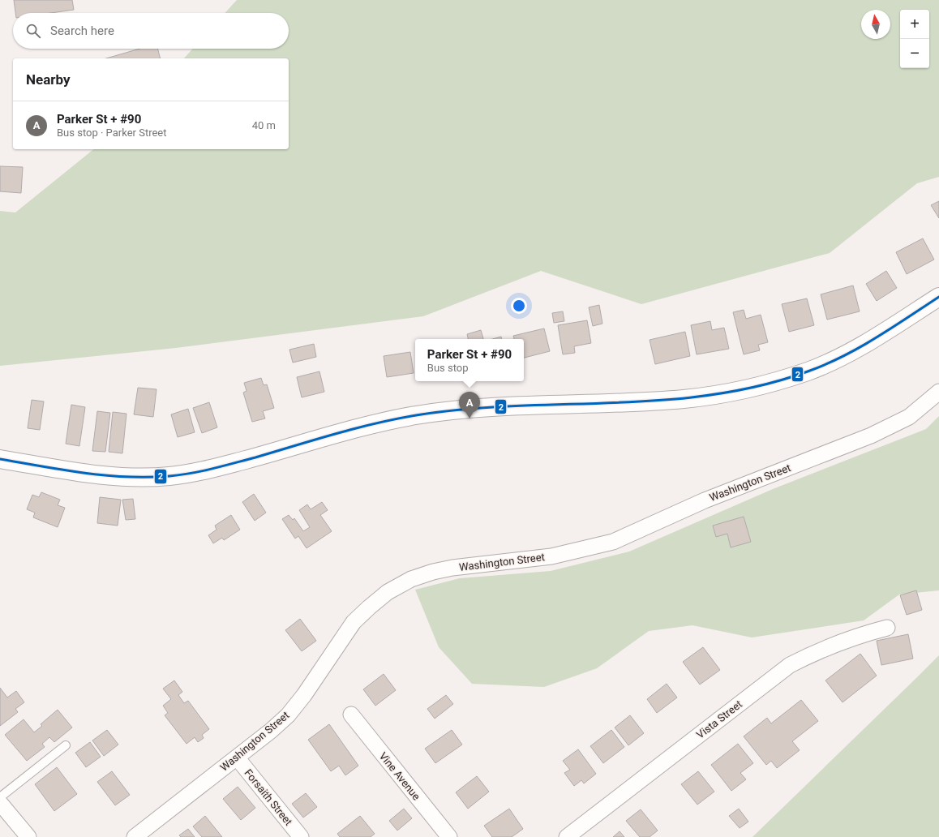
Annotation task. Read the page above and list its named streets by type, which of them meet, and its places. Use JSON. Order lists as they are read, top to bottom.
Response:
{
  "streets": {
    "street": [
      "Washington Street",
      "Vista Street",
      "Vine Avenue",
      "Forsaith Street"
    ]
  },
  "crossings": [
    ["Washington Street", "Forsaith Street"]
  ],
  "lines": ["transit line 2"],
  "north": "top",
  "page": {
    "map_buttons": ["+", "−"],
    "search": "Search here",
    "heading": "Nearby",
    "list": [
      {
        "mark": "A",
        "name": "Parker St + #90",
        "note": "Bus stop · Parker Street",
        "value": "40 m"
      }
    ],
    "popup": ["Parker St + #90", "Bus stop"],
    "pins": "A"
  }
}
